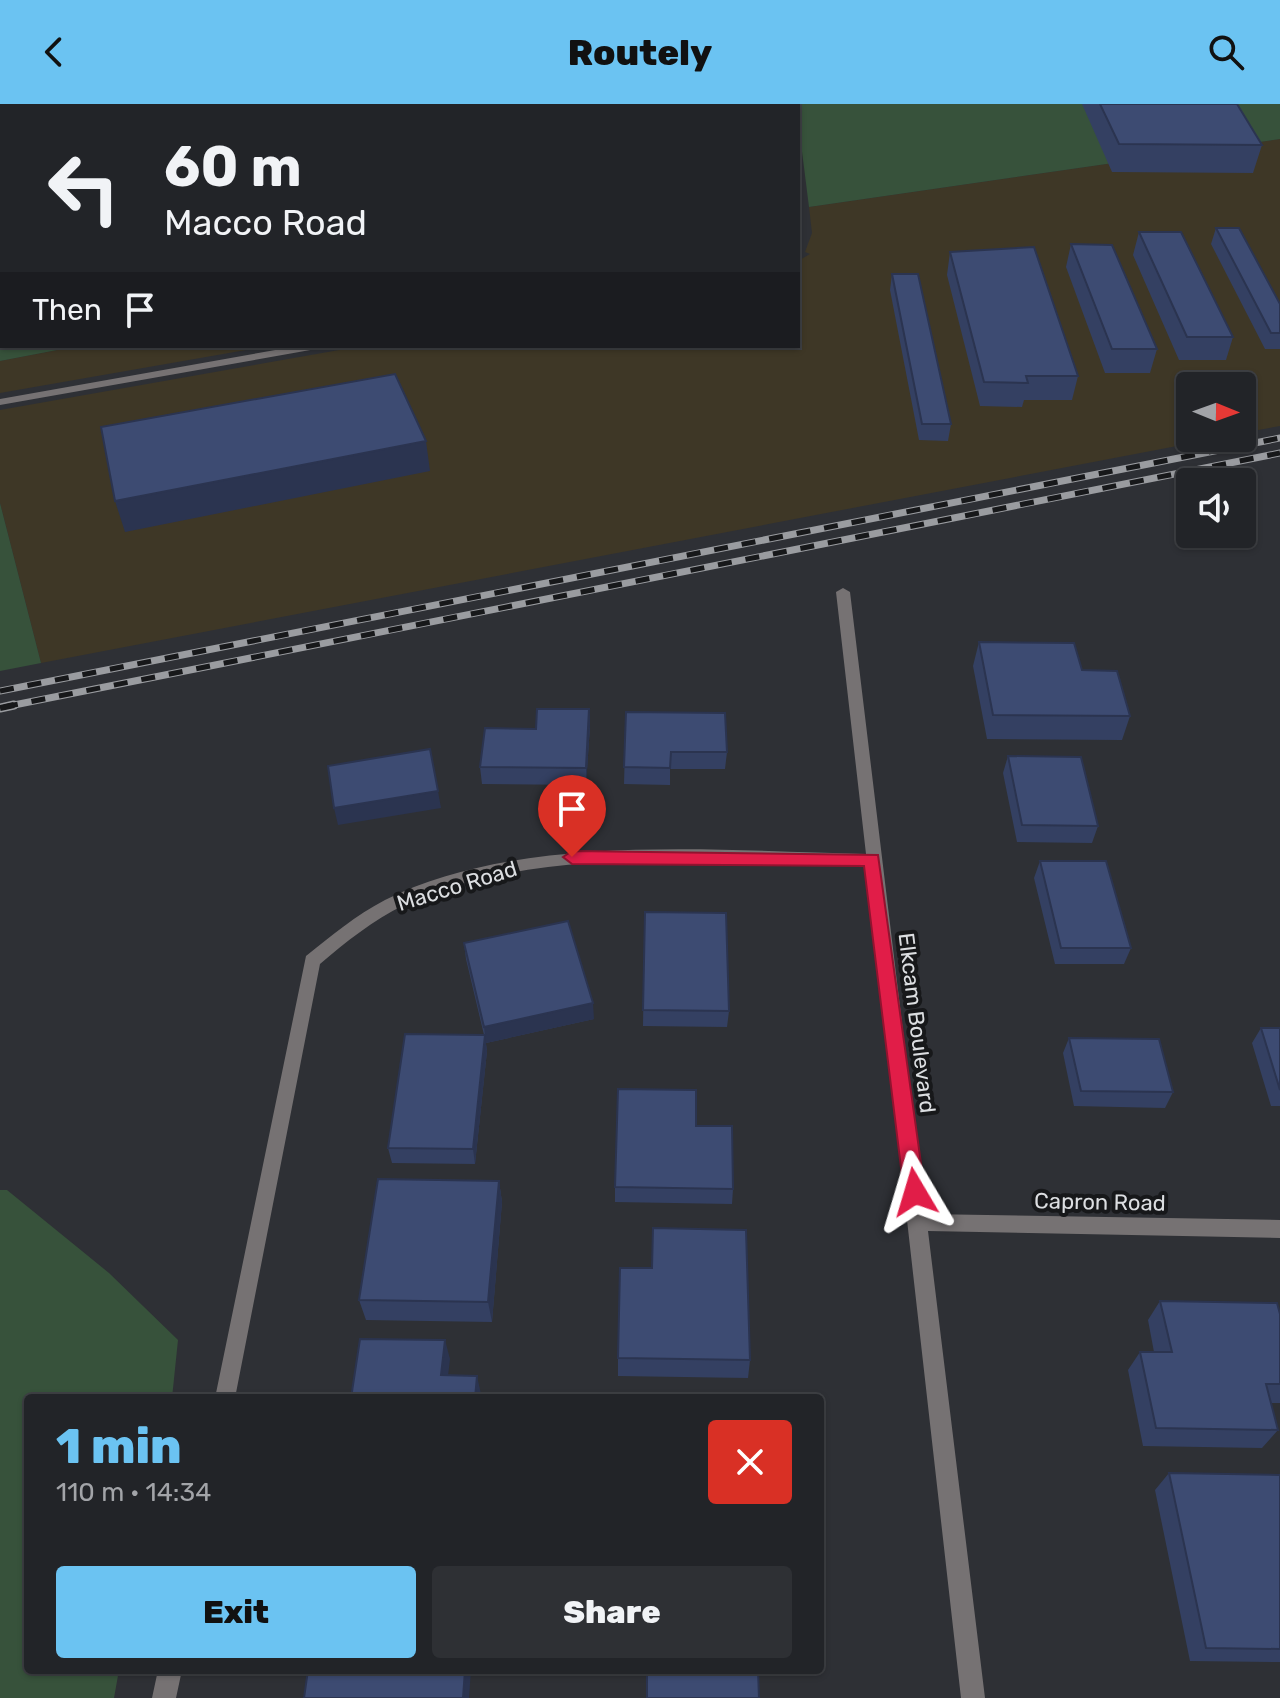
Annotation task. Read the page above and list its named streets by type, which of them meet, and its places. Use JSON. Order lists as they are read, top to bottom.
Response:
{
  "streets": {
    "street": ["Macco Road", "Elkcam Boulevard", "Capron Road"]
  },
  "crossings": [
    ["Macco Road", "Elkcam Boulevard"],
    ["Elkcam Boulevard", "Capron Road"]
  ],
  "north": "right",
  "page": {
    "header": "Routely",
    "turn": ["60 m", "Macco Road"],
    "then": "Then",
    "heading": ["1 min", "110 m · 14:34"],
    "buttons": ["Exit", "Share"]
  }
}
